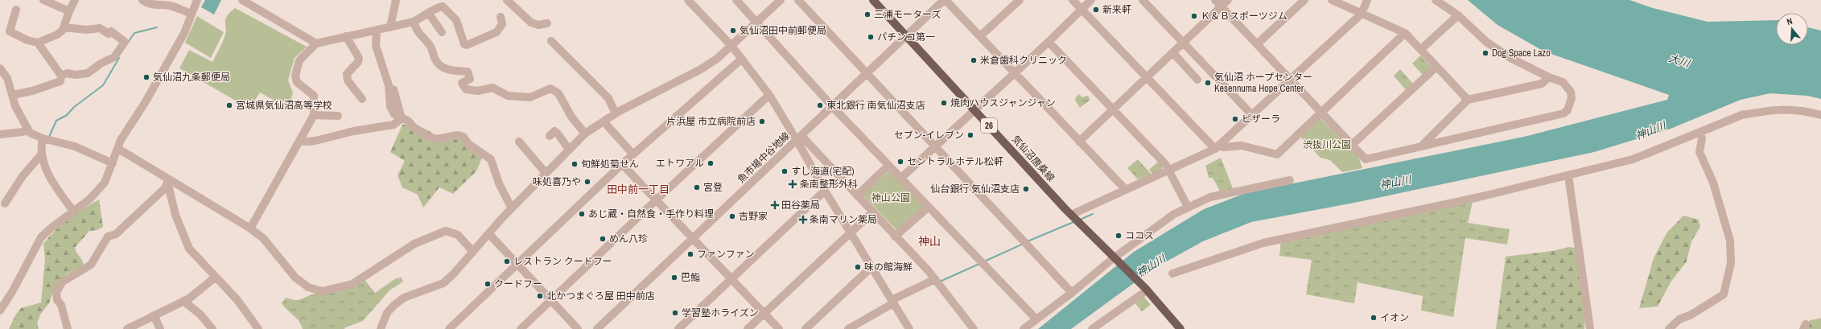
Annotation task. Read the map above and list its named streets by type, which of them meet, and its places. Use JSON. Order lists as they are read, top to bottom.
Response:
{
  "streets": {
    "main road": ["26", "気仙沼唐桑線"],
    "street": ["魚市場中谷地線"]
  },
  "crossings": [
    ["魚市場中谷地線", "気仙沼唐桑線"]
  ],
  "districts": ["田中前一丁目", "神山"],
  "water": ["大川", "神山川"],
  "parks": ["渋抜川公園", "神山公園"],
  "places": {
    "other": [
      "新来軒",
      "三浦モーターズ",
      "Ｋ＆Ｂスポーツジム",
      "気仙沼田中前郵便局",
      "パチンコ第一",
      "Dog Space Lazo",
      "米倉歯科クリニック",
      "気仙沼九条郵便局",
      "気仙沼 ホープセンター Kesennuma Hope Center",
      "焼肉ハウスジャンジャン",
      "宮城県気仙沼高等学校",
      "東北銀行 南気仙沼支店",
      "ピザーラ",
      "片浜屋 市立病院前店",
      "セブン-イレブン",
      "セントラルホテル松軒",
      "エトワアル",
      "旬鮮処菊せん",
      "すし海道(宅配)",
      "味処喜乃や",
      "宮登",
      "仙台銀行 気仙沼支店",
      "あじ蔵・自然食・手作り料理",
      "吉野家",
      "ココス",
      "めん八珍",
      "ファンファン",
      "レストラン クードフー",
      "味の館海鮮",
      "巴鮨",
      "クードフー",
      "北かつまぐろ屋 田中前店",
      "学習塾ホライズン",
      "イオン"
    ],
    "health": ["条南整形外科", "田谷薬局", "条南マリン薬局"]
  },
  "north": "top"
}
